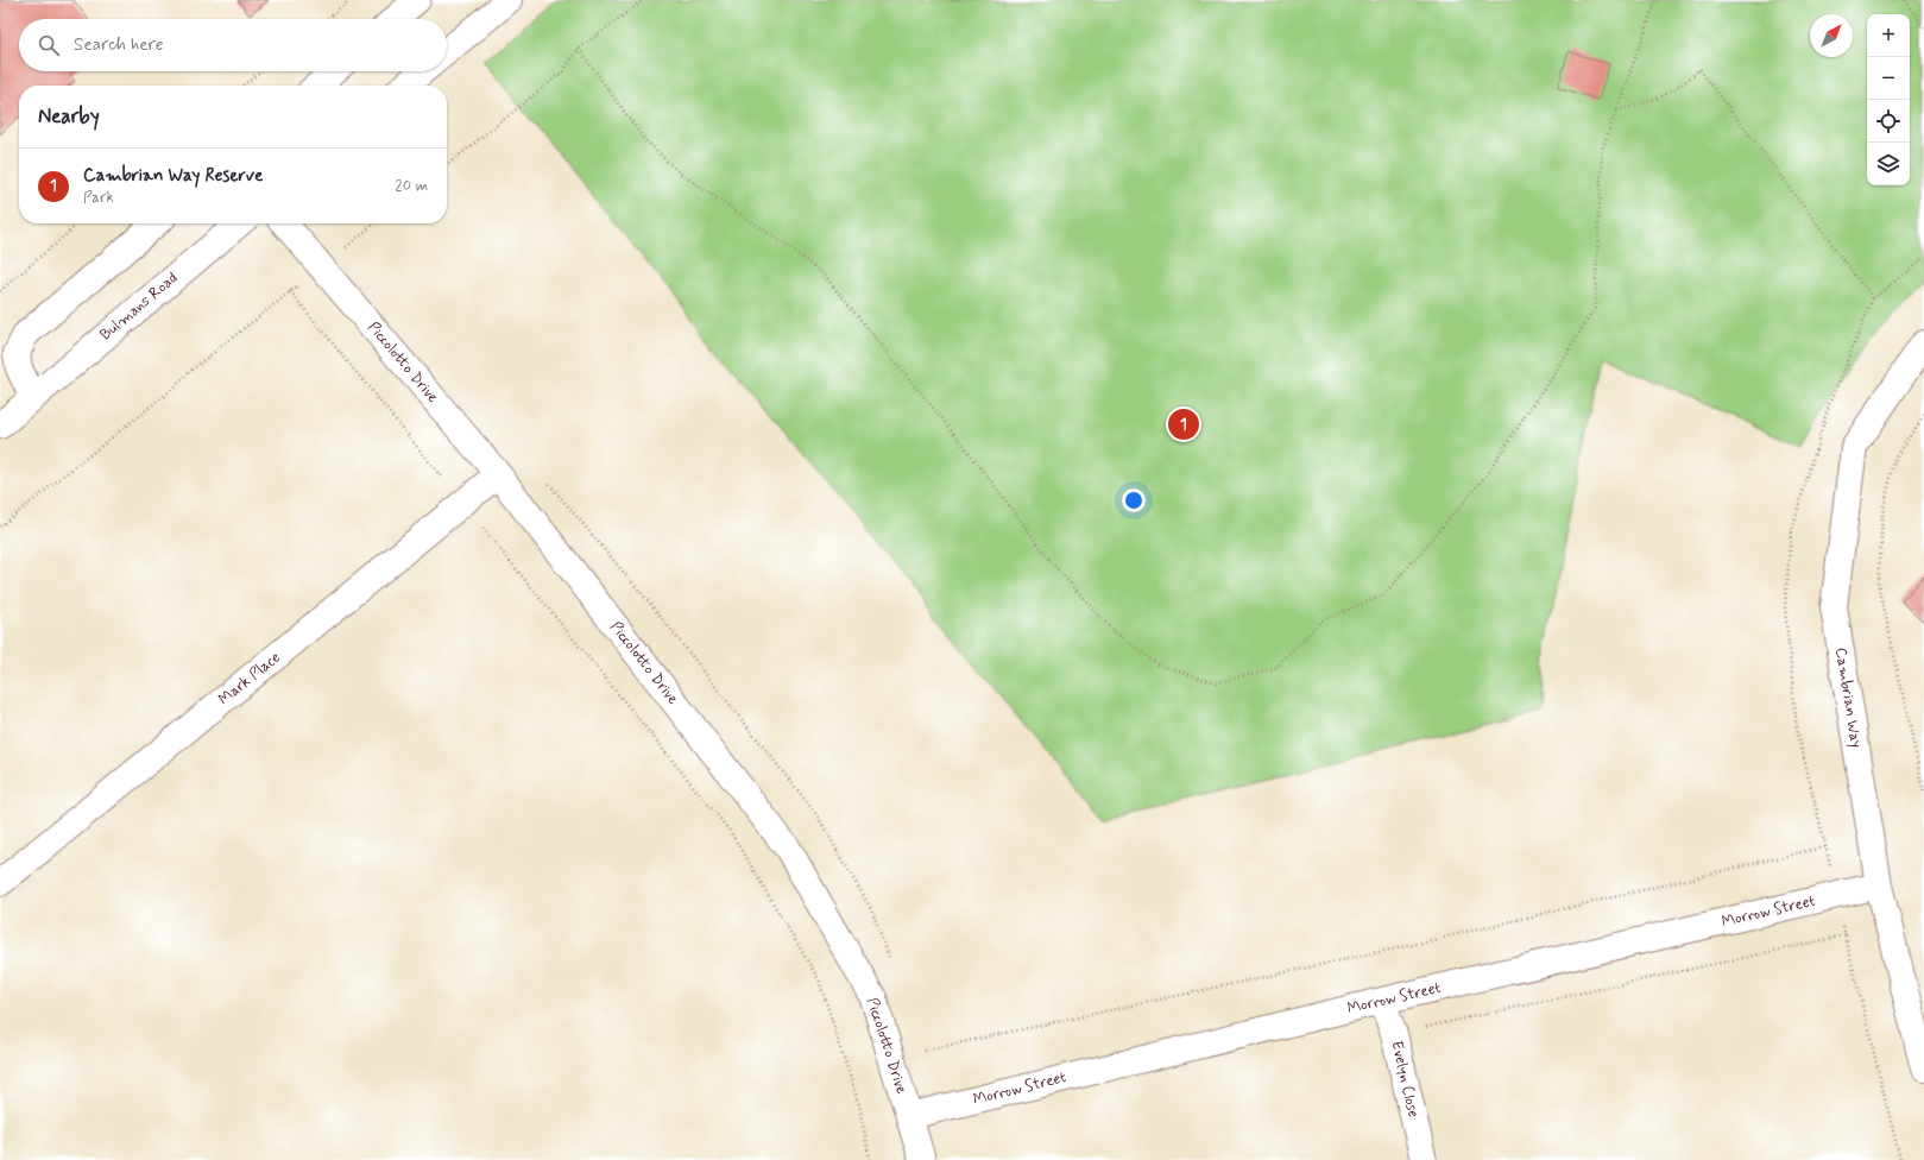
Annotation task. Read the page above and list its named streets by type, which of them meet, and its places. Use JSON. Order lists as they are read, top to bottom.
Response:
{
  "streets": {
    "street": [
      "Bulmans Road",
      "Piccolotto Drive",
      "Mark Place",
      "Cambrian Way",
      "Morrow Street",
      "Evelyn Close"
    ]
  },
  "crossings": [
    ["Piccolotto Drive", "Mark Place"],
    ["Piccolotto Drive", "Morrow Street"],
    ["Cambrian Way", "Morrow Street"],
    ["Morrow Street", "Evelyn Close"]
  ],
  "north": "top right",
  "page": {
    "map_buttons": ["+", "−"],
    "search": "Search here",
    "heading": "Nearby",
    "list": [
      {
        "mark": "1",
        "name": "Cambrian Way Reserve",
        "note": "Park",
        "value": "20 m"
      }
    ],
    "pins": "1"
  }
}
